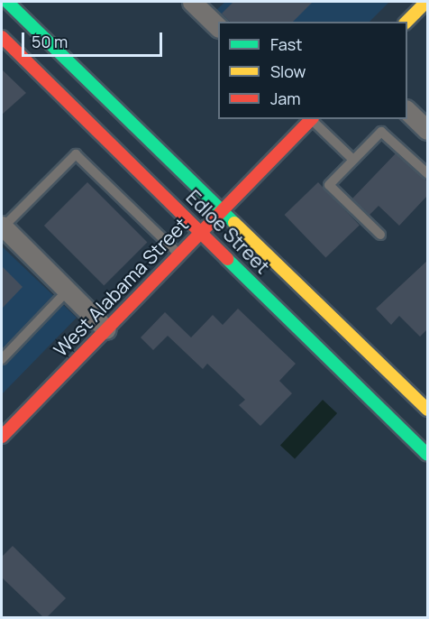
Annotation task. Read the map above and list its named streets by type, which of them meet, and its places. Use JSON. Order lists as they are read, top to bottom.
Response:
{
  "streets": {
    "main road": ["Edloe Street", "West Alabama Street"]
  },
  "crossings": [
    ["Edloe Street", "West Alabama Street"]
  ],
  "legend": ["Fast", "Slow", "Jam"],
  "scale_bar": "50 m"
}
